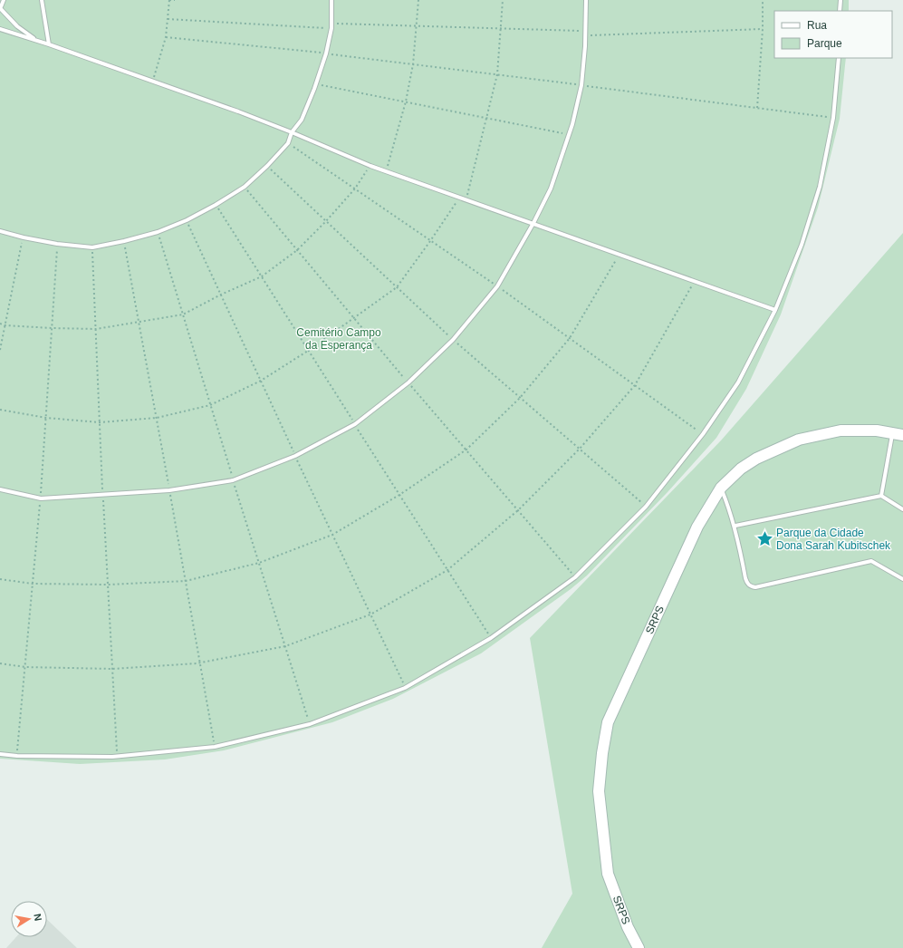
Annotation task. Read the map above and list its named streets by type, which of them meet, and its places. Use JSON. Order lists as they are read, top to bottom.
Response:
{
  "streets": {
    "main road": ["SRPS"]
  },
  "parks": ["Cemitério Campo da Esperança"],
  "places": {
    "place": ["Parque da Cidade Dona Sarah Kubitschek"]
  },
  "legend": ["Rua", "Parque"],
  "north": "right"
}
